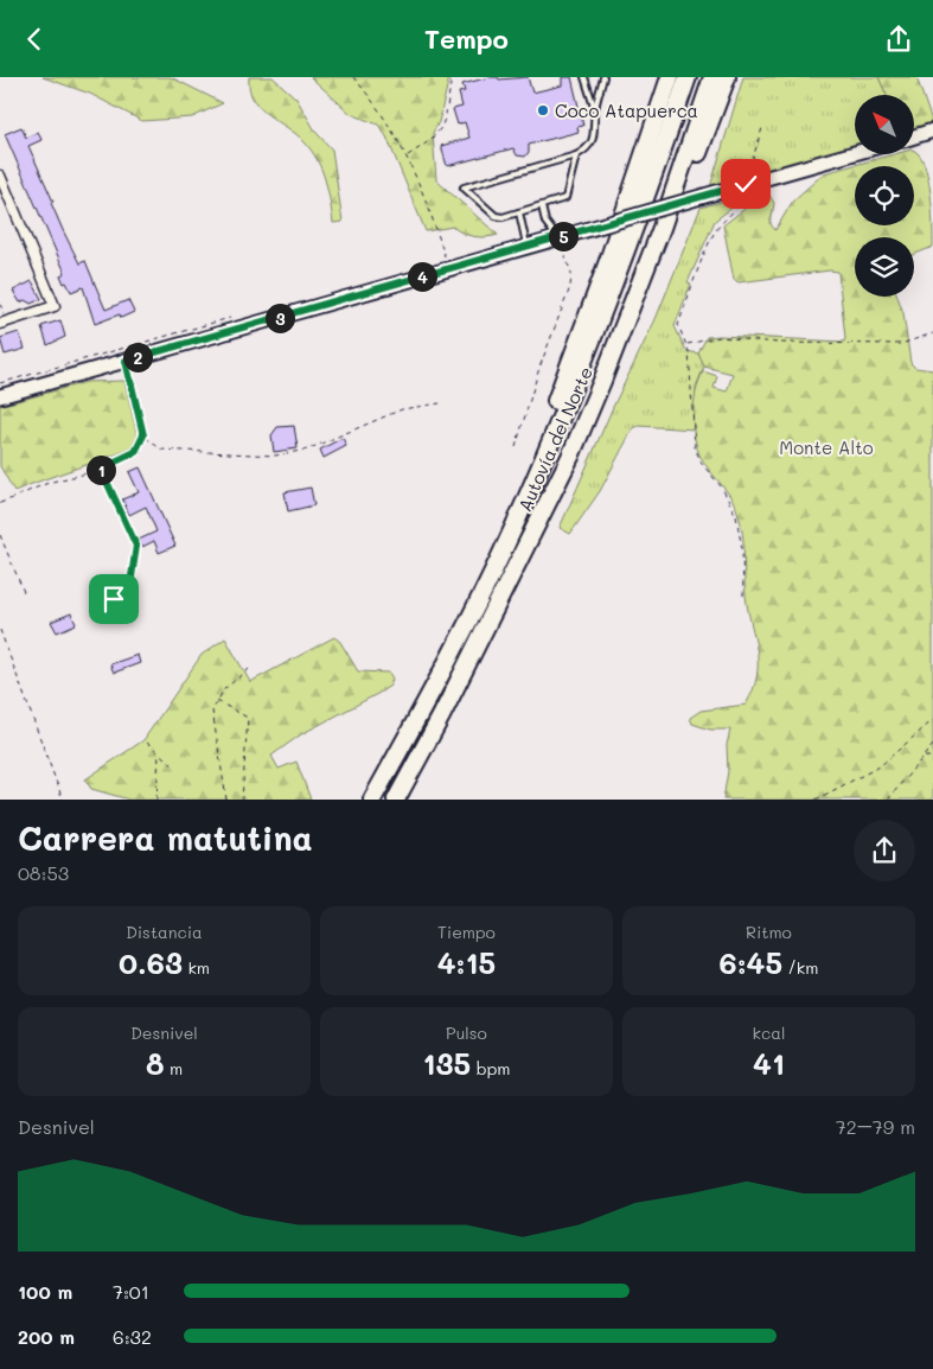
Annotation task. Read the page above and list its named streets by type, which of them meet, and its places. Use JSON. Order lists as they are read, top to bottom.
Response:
{
  "streets": {
    "highway": ["Autovía del Norte"]
  },
  "parks": ["Monte Alto"],
  "places": ["Coco Atapuerca"],
  "north": "top left",
  "page": {
    "header": "Tempo",
    "pins": [
      "5",
      "4",
      "3",
      "2",
      "1"
    ],
    "heading": ["Carrera matutina", "08:53"],
    "stats": [
      ["Distancia", "0.63 km"],
      ["Tiempo", "4:15"],
      ["Ritmo", "6:45 /km"],
      ["Desnivel", "8 m"],
      ["Pulso", "135 bpm"],
      ["kcal", "41"]
    ],
    "chart": ["Desnivel", "72–79 m"],
    "list": [
      {
        "name": "100 m",
        "note": "7:01"
      },
      {
        "name": "200 m",
        "note": "6:32"
      }
    ]
  }
}
